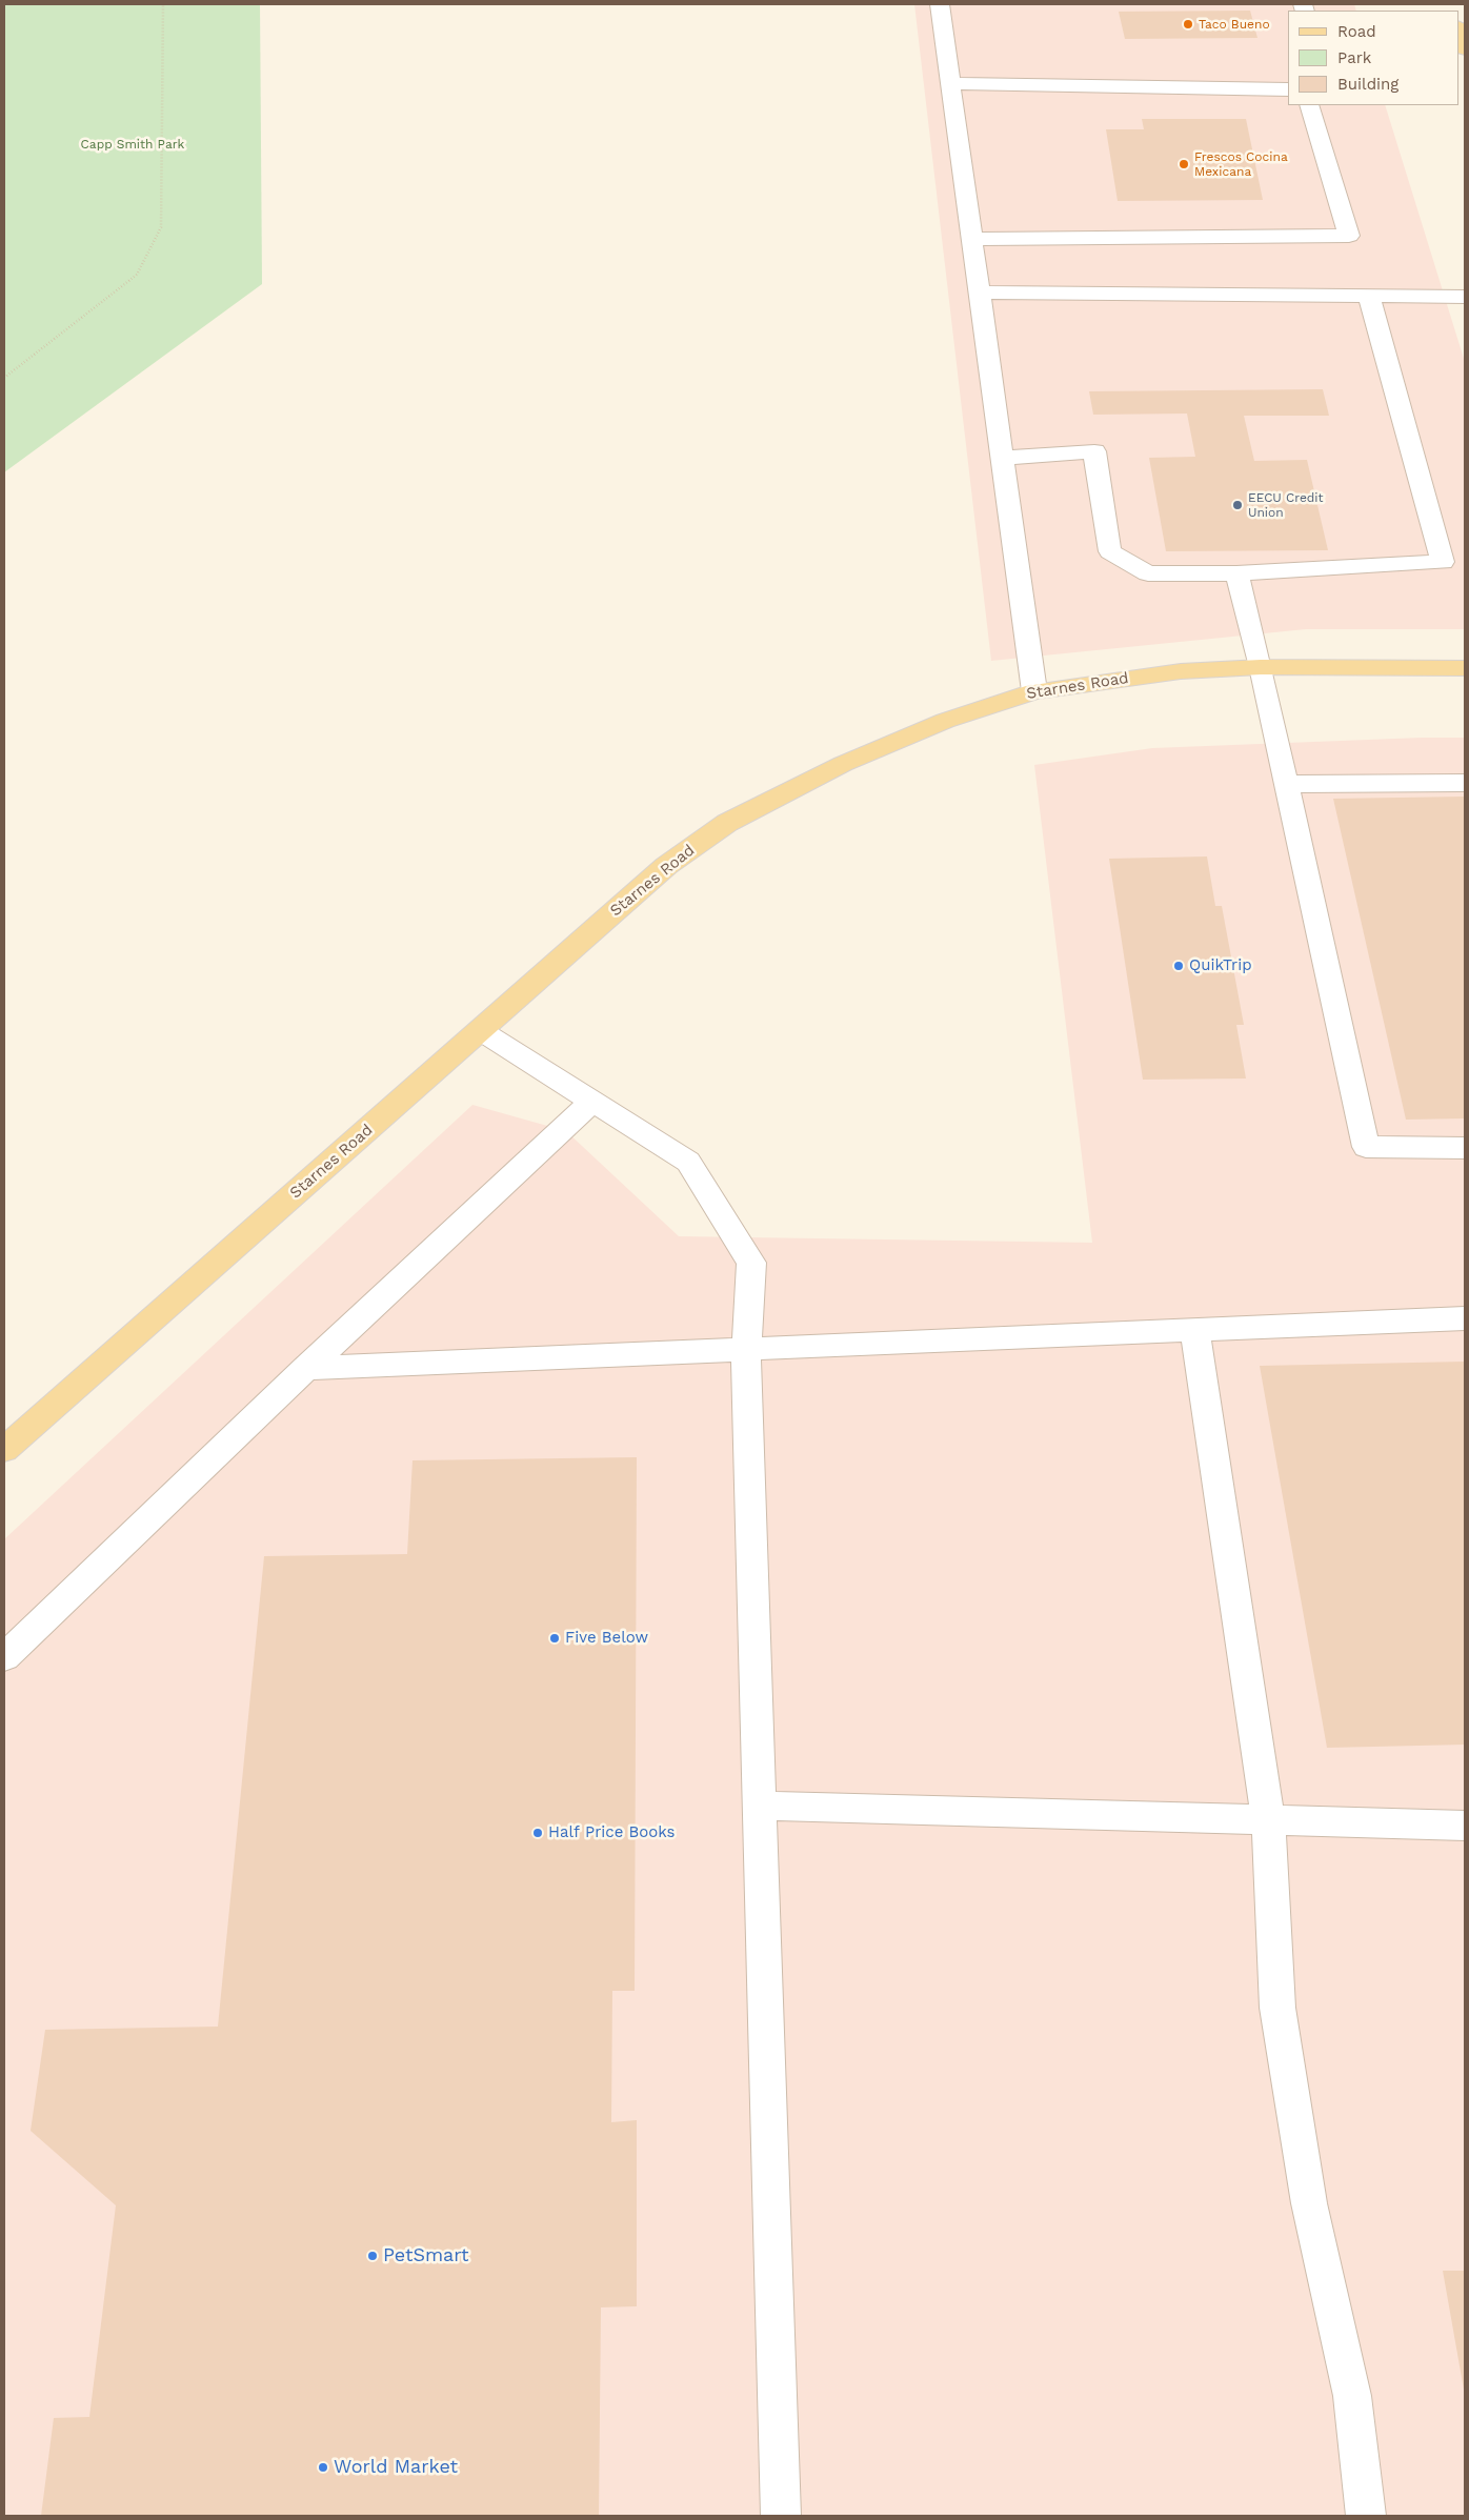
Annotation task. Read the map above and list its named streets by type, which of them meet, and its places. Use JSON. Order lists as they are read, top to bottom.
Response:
{
  "streets": {
    "main road": ["Starnes Road"]
  },
  "parks": ["Capp Smith Park"],
  "places": [
    "Taco Bueno",
    "Frescos Cocina Mexicana",
    "EECU Credit Union",
    "QuikTrip",
    "Five Below",
    "Half Price Books",
    "PetSmart",
    "World Market"
  ],
  "legend": ["Road", "Park", "Building"]
}
